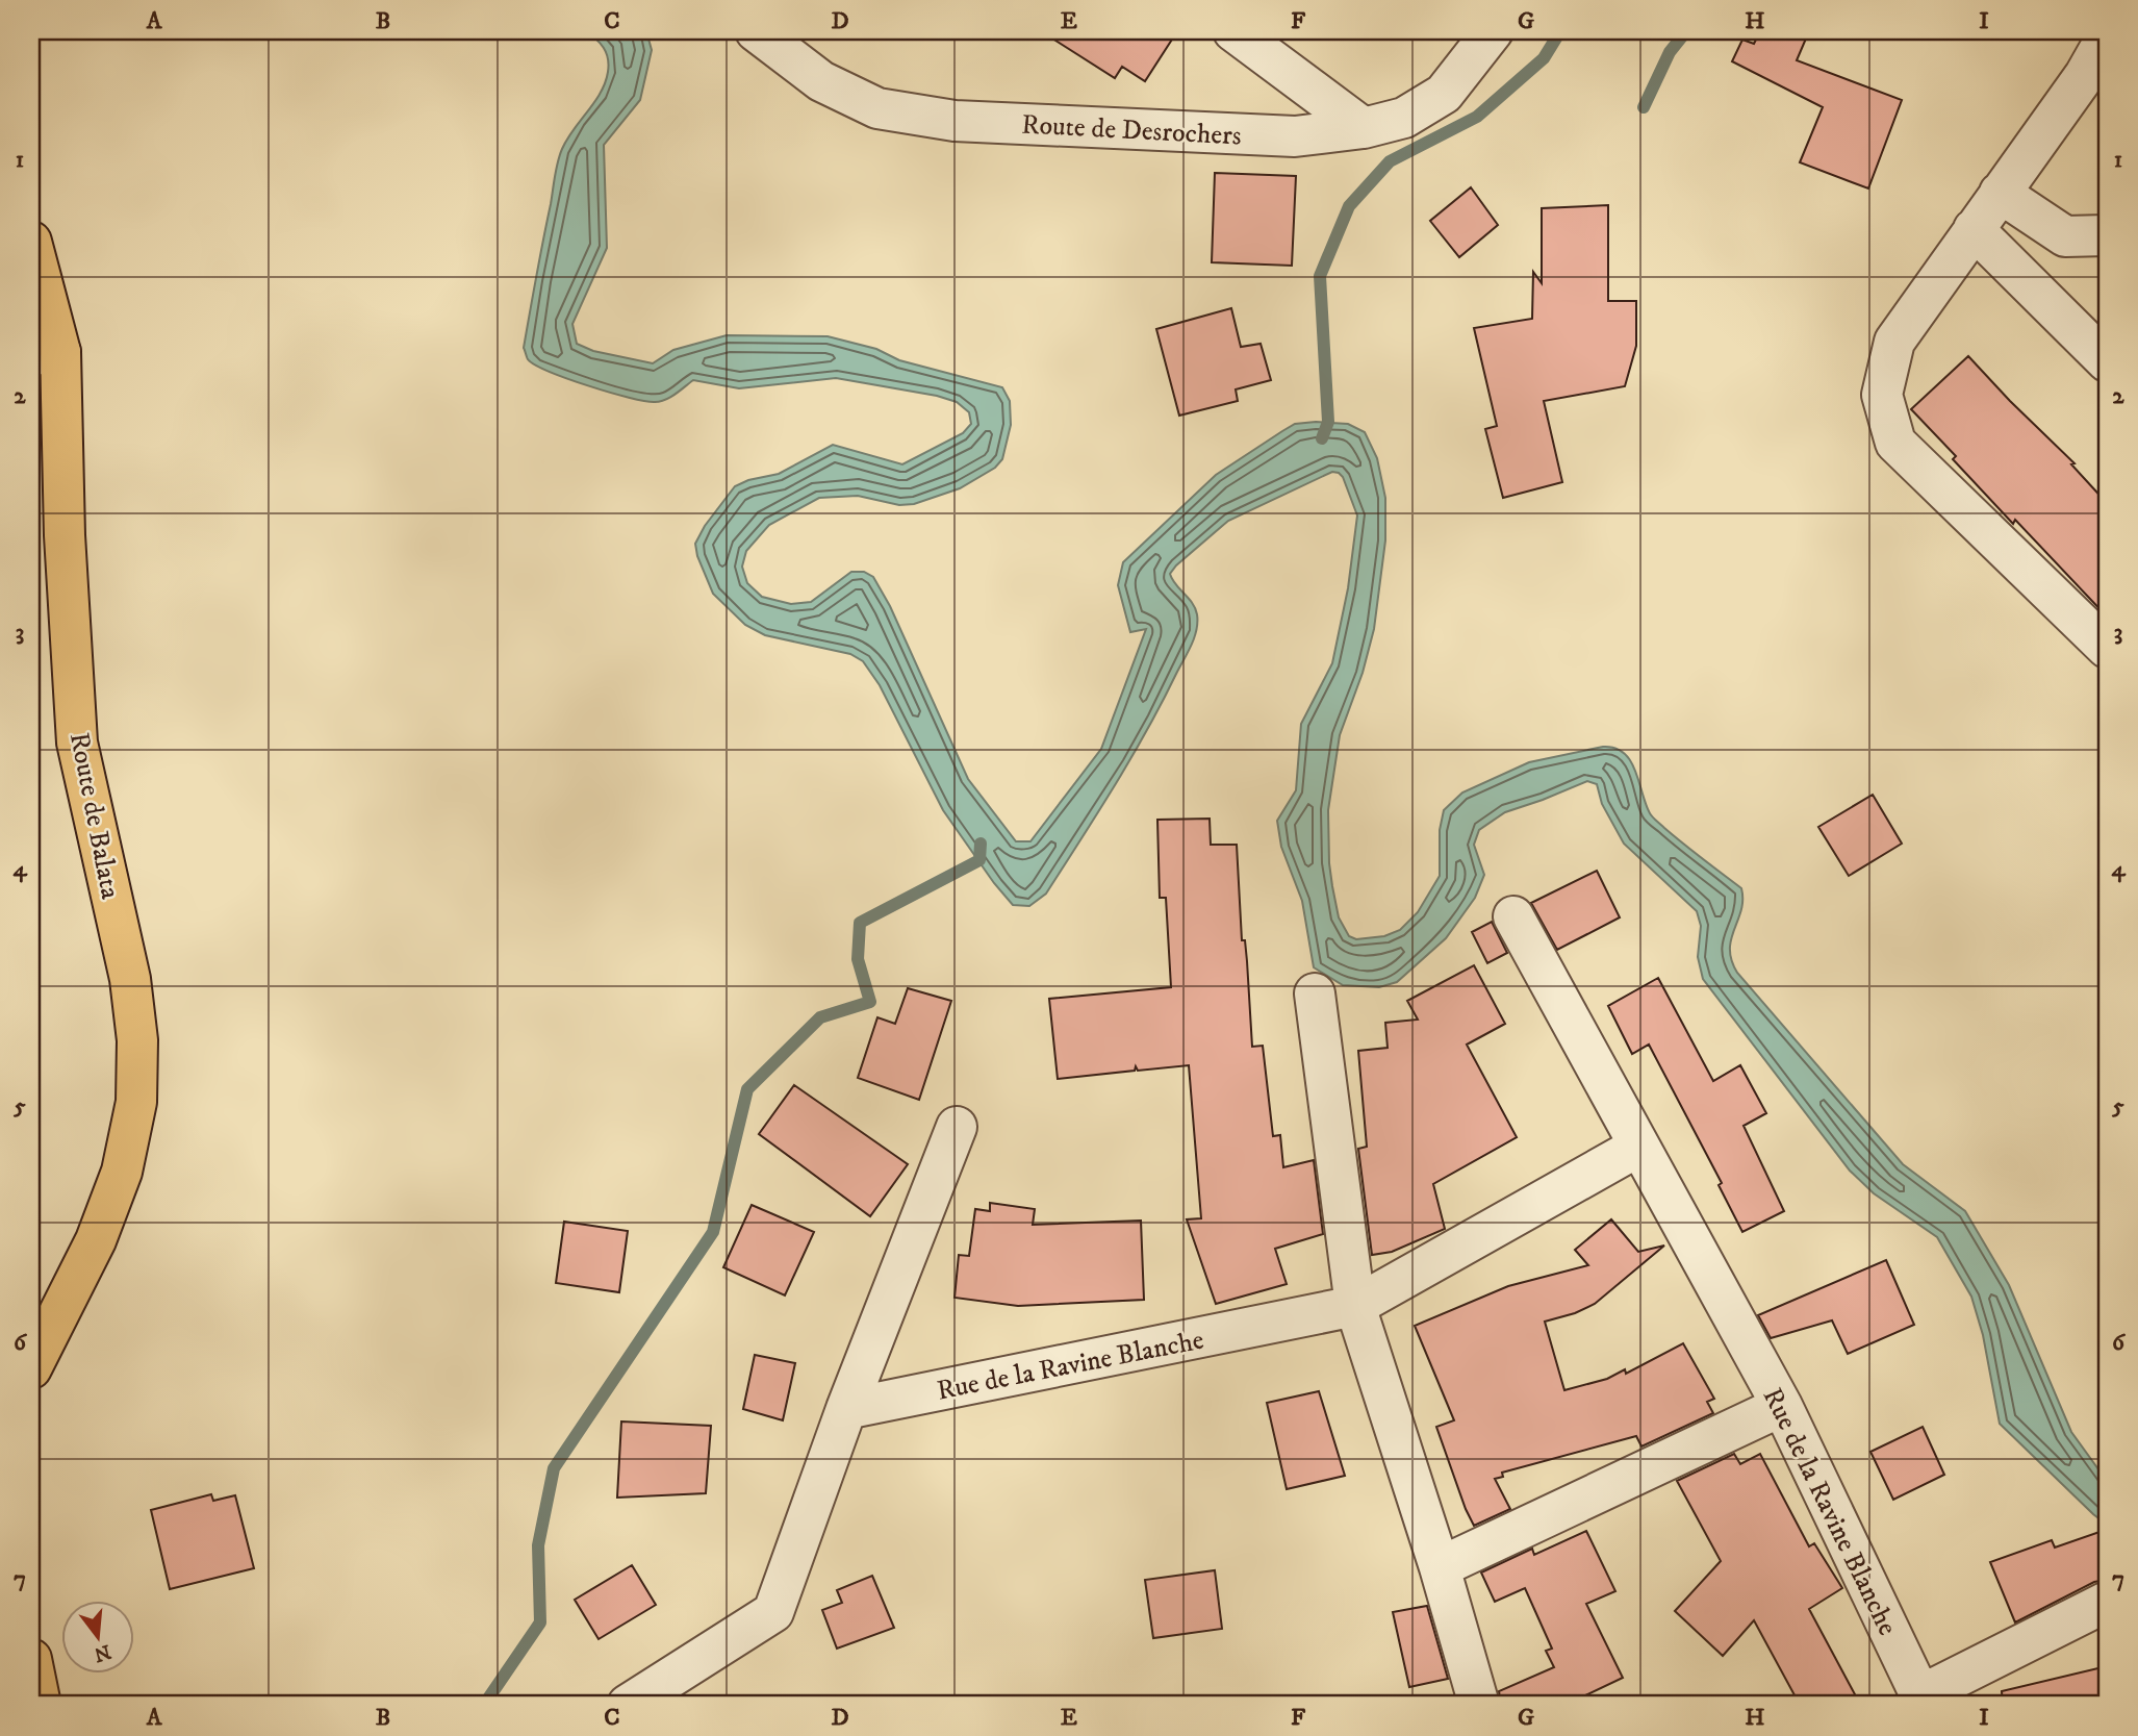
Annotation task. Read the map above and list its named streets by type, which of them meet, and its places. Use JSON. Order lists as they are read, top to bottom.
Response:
{
  "streets": {
    "main road": ["Route de Balata"],
    "street": ["Route de Desrochers", "Rue de la Ravine Blanche"]
  },
  "north": "bottom",
  "grid": {
    "columns": [
      "A",
      "B",
      "C",
      "D",
      "E",
      "F",
      "G",
      "H",
      "I"
    ],
    "rows": [
      "1",
      "2",
      "3",
      "4",
      "5",
      "6",
      "7"
    ]
  }
}
